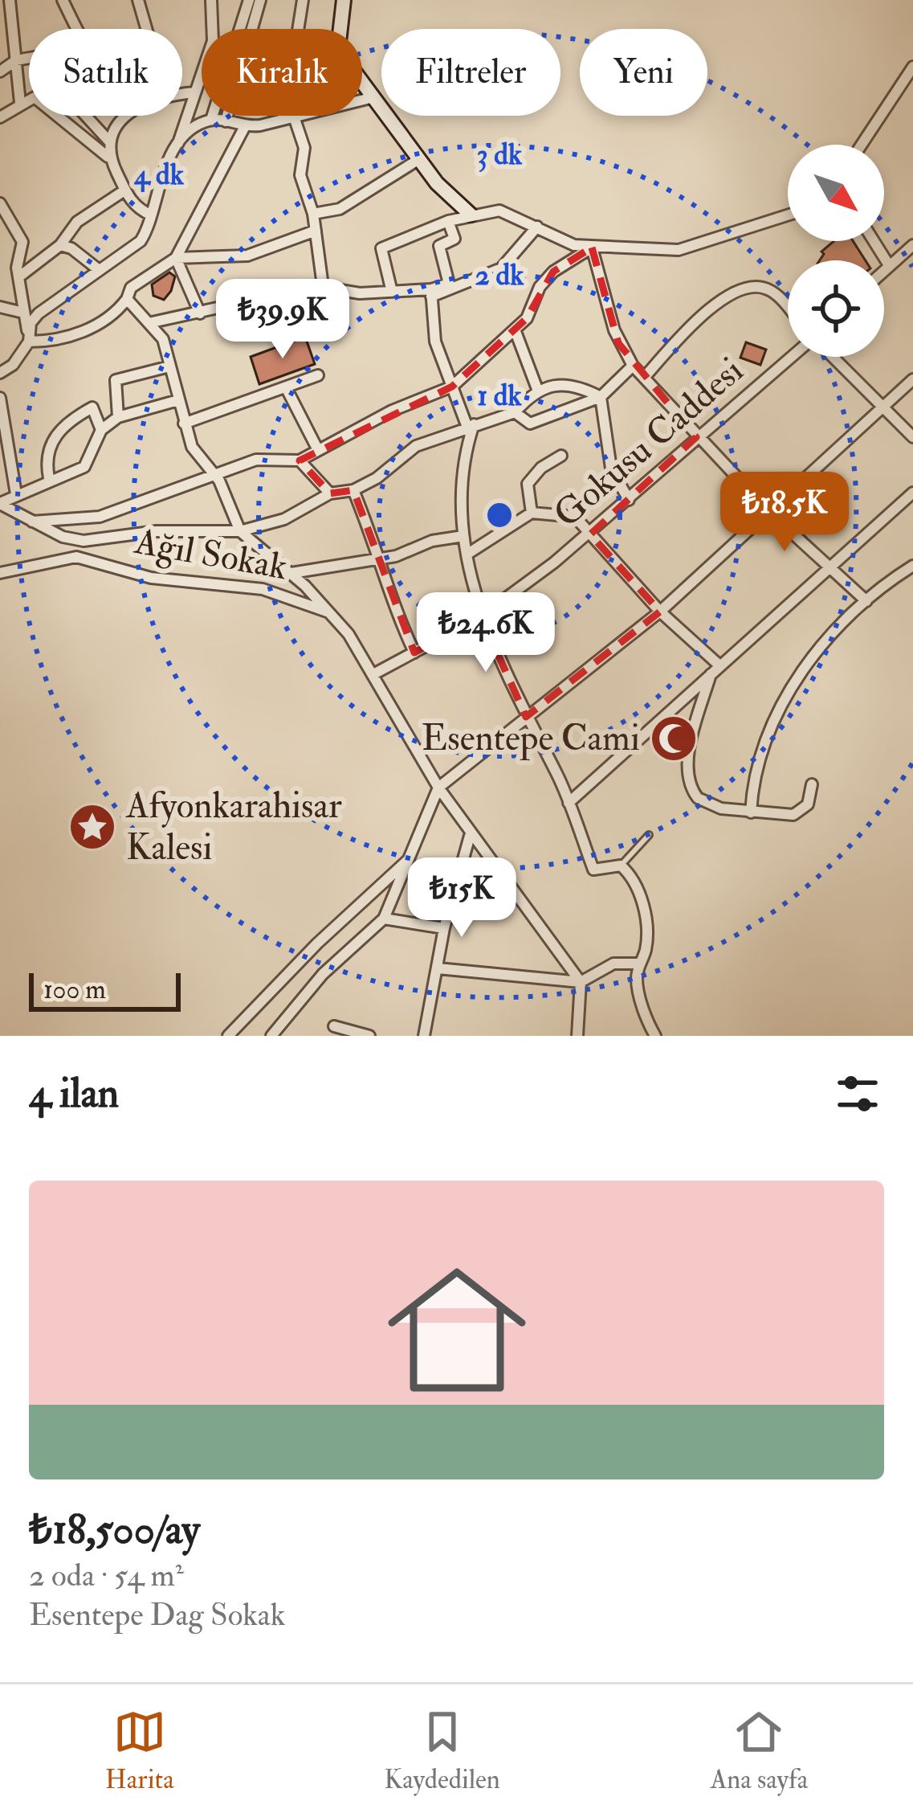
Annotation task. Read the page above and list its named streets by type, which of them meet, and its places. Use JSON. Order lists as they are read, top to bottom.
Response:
{
  "streets": {
    "street": ["Gokusu Caddesi", "Ağıl Sokak"]
  },
  "places": {
    "mosque": ["Esentepe Cami"],
    "place": ["Afyonkarahisar Kalesi"]
  },
  "scale_bar": "100 m",
  "north": "bottom right",
  "page": {
    "chip": [
      "Satılık",
      "Kiralık",
      "Filtreler",
      "Yeni"
    ],
    "price": [
      "₺39.9K",
      "₺18.5K",
      "₺24.6K",
      "₺15K"
    ],
    "scale": "100 m",
    "heading": "4 ilan",
    "list": [
      {
        "name": "₺18,500/ay",
        "note": "2 oda · 54 m² · Esentepe Dag Sokak"
      }
    ],
    "tabs": ["Harita", "Kaydedilen", "Ana sayfa"]
  },
  "rings": [
    "3 dk",
    "4 dk",
    "2 dk",
    "1 dk"
  ]
}
